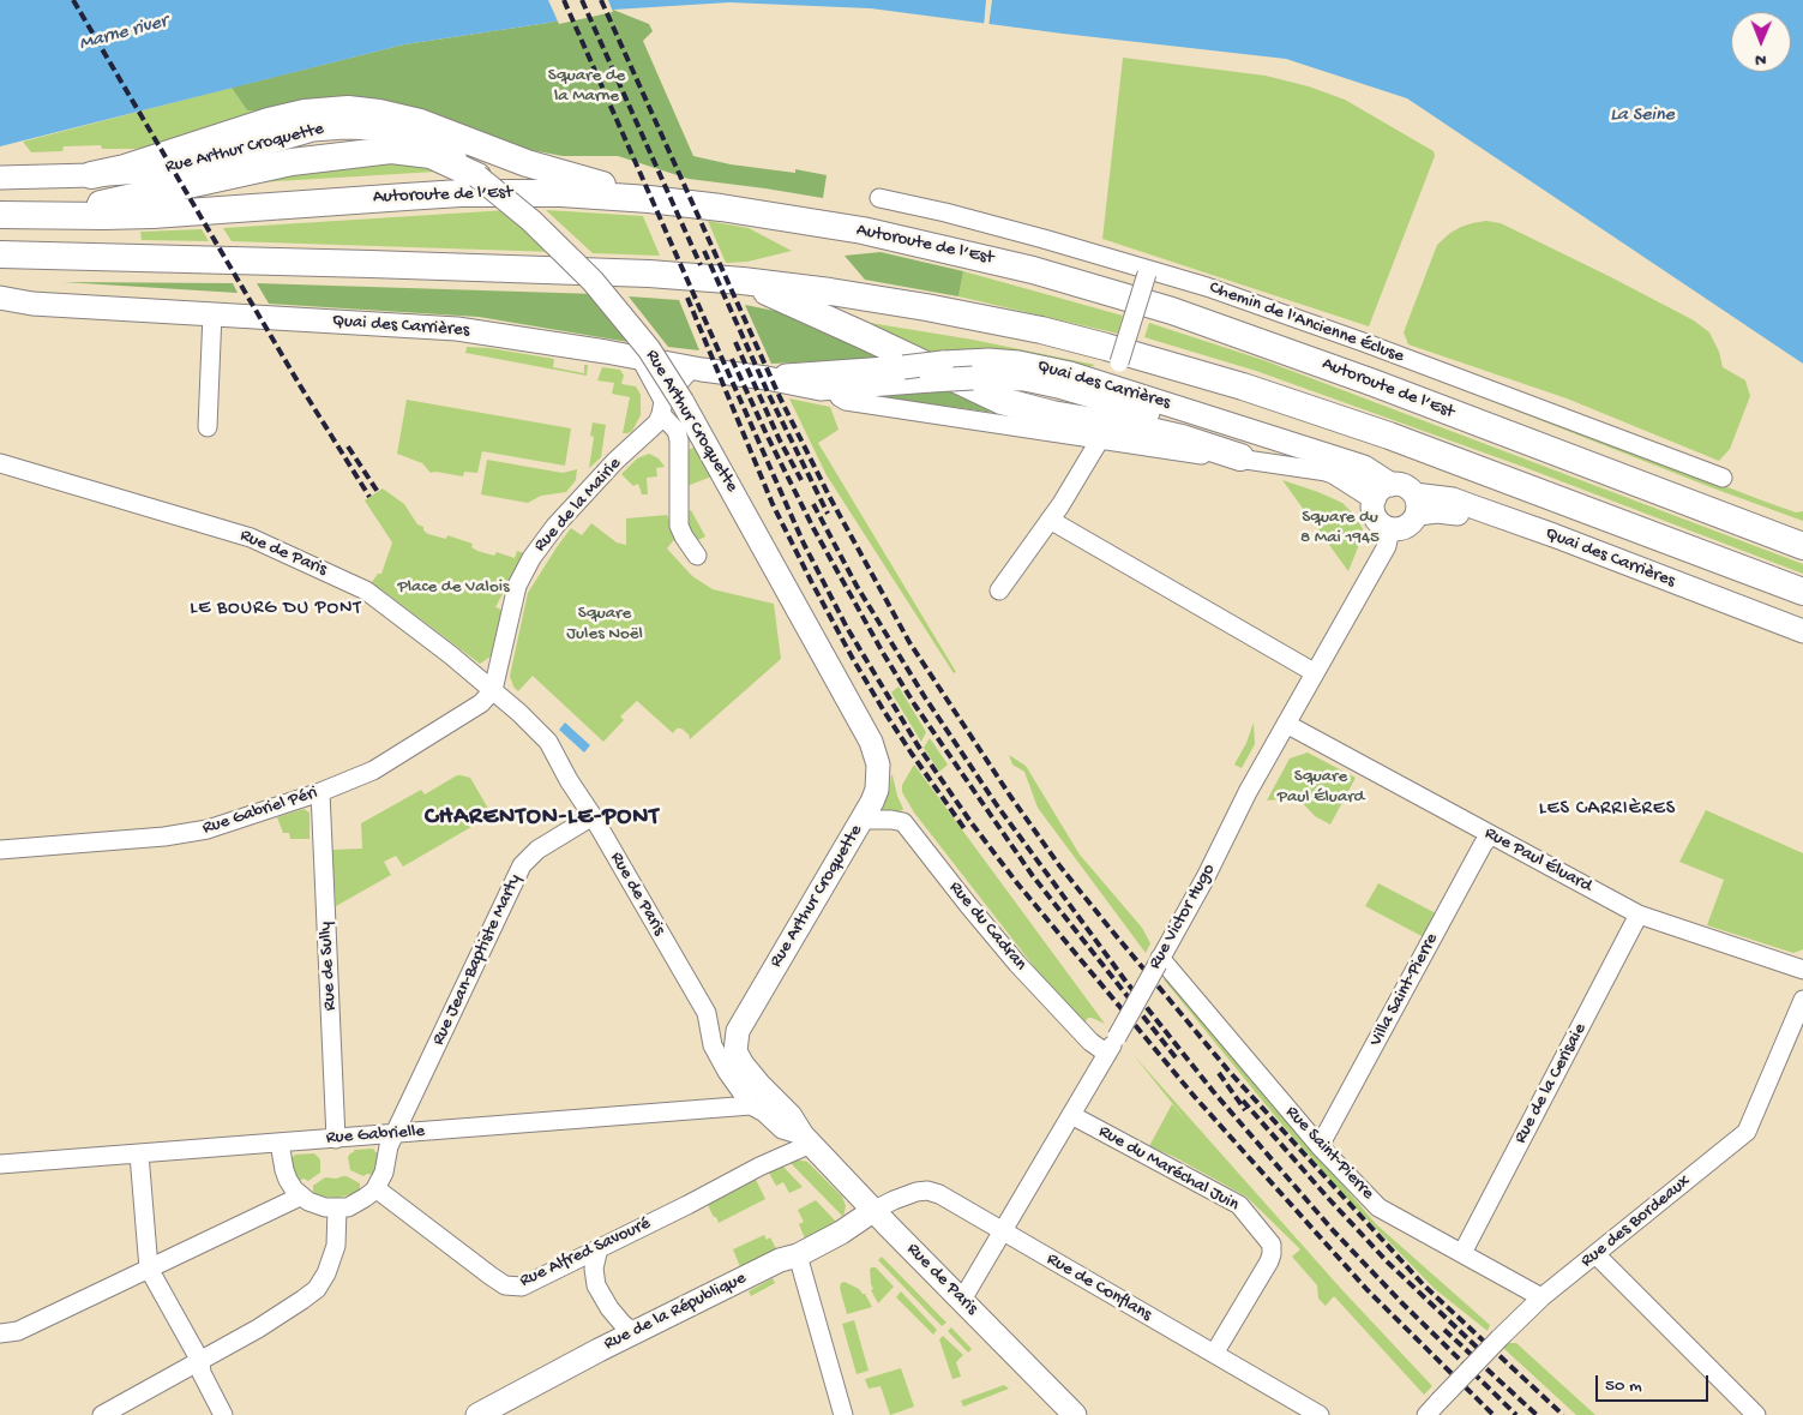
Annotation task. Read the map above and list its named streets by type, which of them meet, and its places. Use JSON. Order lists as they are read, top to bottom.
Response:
{
  "streets": {
    "highway": ["Autoroute de l’Est"],
    "main road": [
      "Rue Arthur Croquette",
      "Quai des Carrières",
      "Rue de Paris",
      "Rue de la République"
    ],
    "street": [
      "Chemin de l'Ancienne Écluse",
      "Rue de la Mairie",
      "Rue Gabriel Péri",
      "Rue Paul Éluard",
      "Rue Victor Hugo",
      "Rue du Cadran",
      "Rue Jean-Baptiste Marty",
      "Rue de Sully",
      "Villa Saint-Pierre",
      "Rue de la Cerisaie",
      "Rue Gabrielle",
      "Rue Saint-Pierre",
      "Rue du Maréchal Juin",
      "Rue des Bordeaux",
      "Rue Alfred Savouré",
      "Rue de Conflans"
    ]
  },
  "crossings": [
    ["Rue Arthur Croquette", "Rue de la Mairie"],
    ["Rue Arthur Croquette", "Rue de Paris"],
    ["Rue Arthur Croquette", "Rue du Cadran"],
    ["Rue Arthur Croquette", "Rue Alfred Savouré"],
    ["Quai des Carrières", "Rue de la Mairie"],
    ["Quai des Carrières", "Rue Victor Hugo"],
    ["Rue de la Mairie", "Rue de Paris"],
    ["Rue de la Mairie", "Rue Gabriel Péri"],
    ["Rue de Paris", "Rue Gabriel Péri"],
    ["Rue de Paris", "Rue Victor Hugo"],
    ["Rue de Paris", "Rue Jean-Baptiste Marty"],
    ["Rue de Paris", "Rue Gabrielle"],
    ["Rue de Paris", "Rue Alfred Savouré"],
    ["Rue de Paris", "Rue de Conflans"],
    ["Rue de Paris", "Rue de la République"],
    ["Rue Gabriel Péri", "Rue de Sully"],
    ["Rue Paul Éluard", "Rue Victor Hugo"],
    ["Rue Paul Éluard", "Villa Saint-Pierre"],
    ["Rue Paul Éluard", "Rue de la Cerisaie"],
    ["Rue Victor Hugo", "Rue du Cadran"],
    ["Rue Victor Hugo", "Rue Saint-Pierre"],
    ["Rue Victor Hugo", "Rue du Maréchal Juin"],
    ["Rue Victor Hugo", "Rue de Conflans"],
    ["Rue Jean-Baptiste Marty", "Rue Gabrielle"],
    ["Rue Jean-Baptiste Marty", "Rue Alfred Savouré"],
    ["Rue de Sully", "Rue Gabrielle"],
    ["Villa Saint-Pierre", "Rue Saint-Pierre"],
    ["Rue de la Cerisaie", "Rue Saint-Pierre"],
    ["Rue Saint-Pierre", "Rue des Bordeaux"],
    ["Rue du Maréchal Juin", "Rue de Conflans"],
    ["Rue de Conflans", "Rue de la République"]
  ],
  "districts": ["LE BOURG DU PONT", "LES CARRIÈRES", "CHARENTON-LE-PONT"],
  "water": ["Marne river", "La Seine"],
  "parks": [
    "Square de la Marne",
    "Square du 8 Mai 1945",
    "Place de Valois",
    "Square Jules Noël",
    "Square Paul Éluard"
  ],
  "scale_bar": "50 m",
  "north": "bottom"
}
